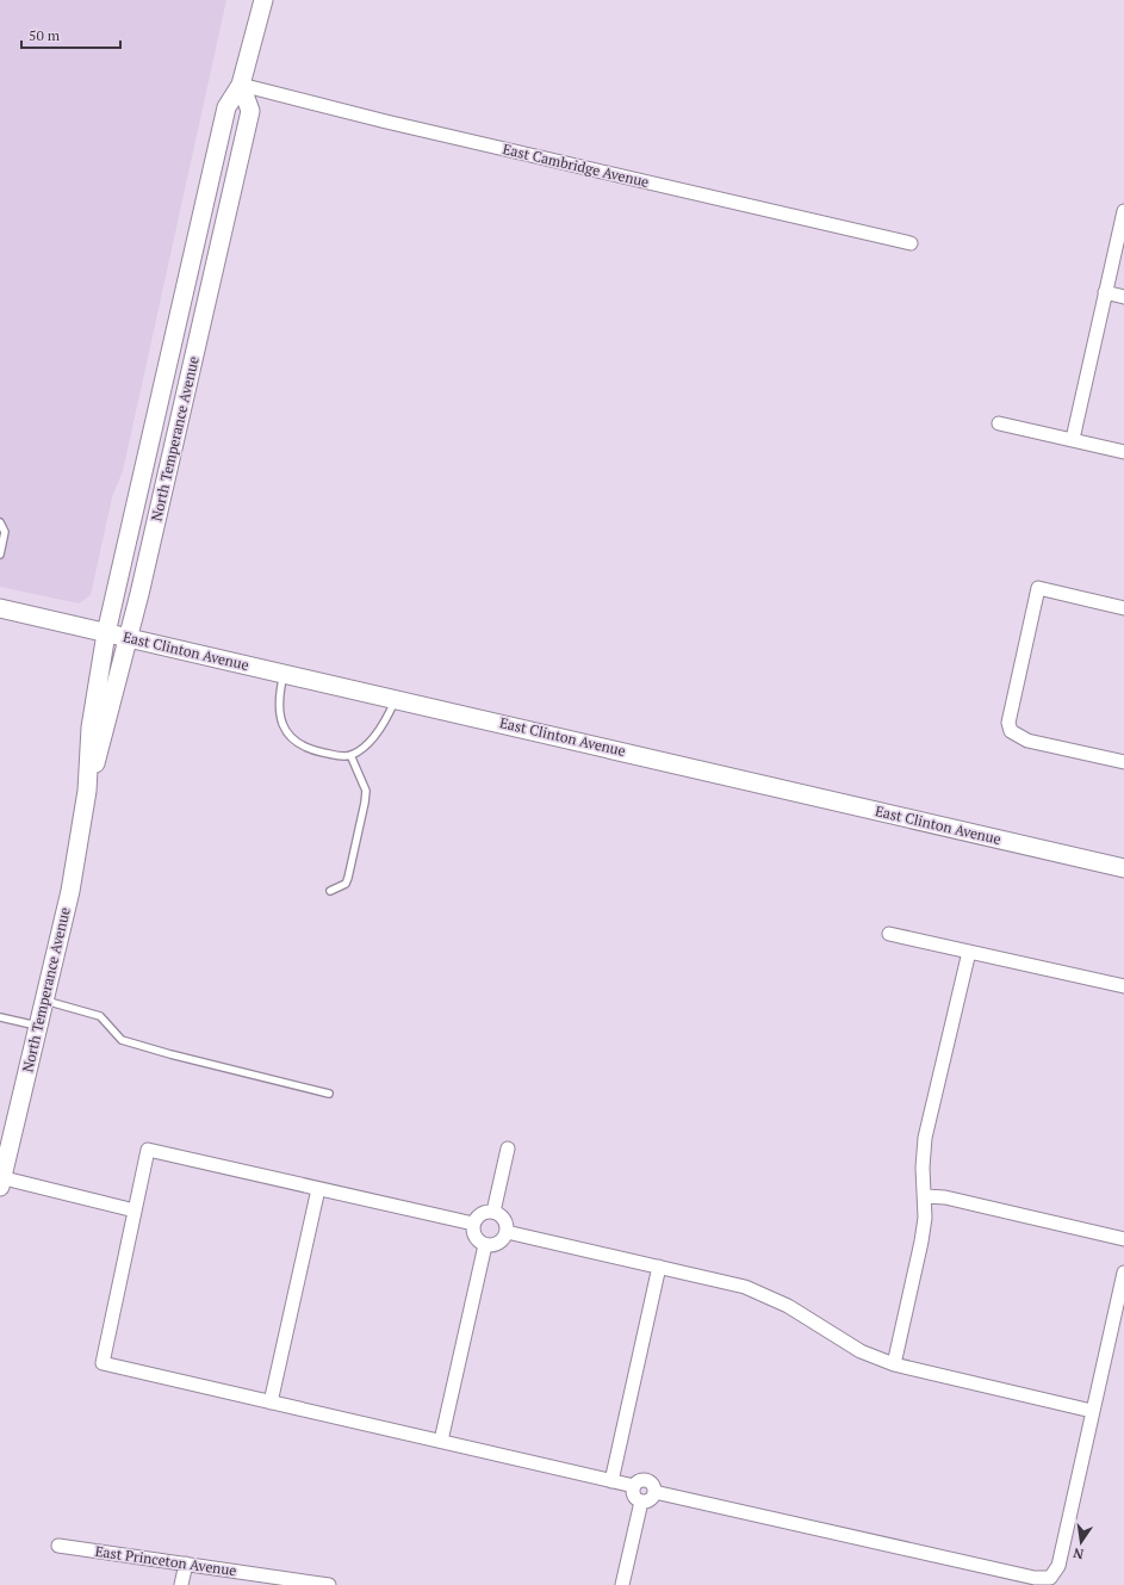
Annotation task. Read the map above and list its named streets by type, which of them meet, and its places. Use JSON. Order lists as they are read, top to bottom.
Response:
{
  "streets": {
    "main road": ["North Temperance Avenue", "East Clinton Avenue"],
    "street": ["East Cambridge Avenue", "East Princeton Avenue"]
  },
  "crossings": [
    ["East Cambridge Avenue", "North Temperance Avenue"],
    ["North Temperance Avenue", "East Clinton Avenue"]
  ],
  "scale_bar": "50 m",
  "north": "bottom"
}
